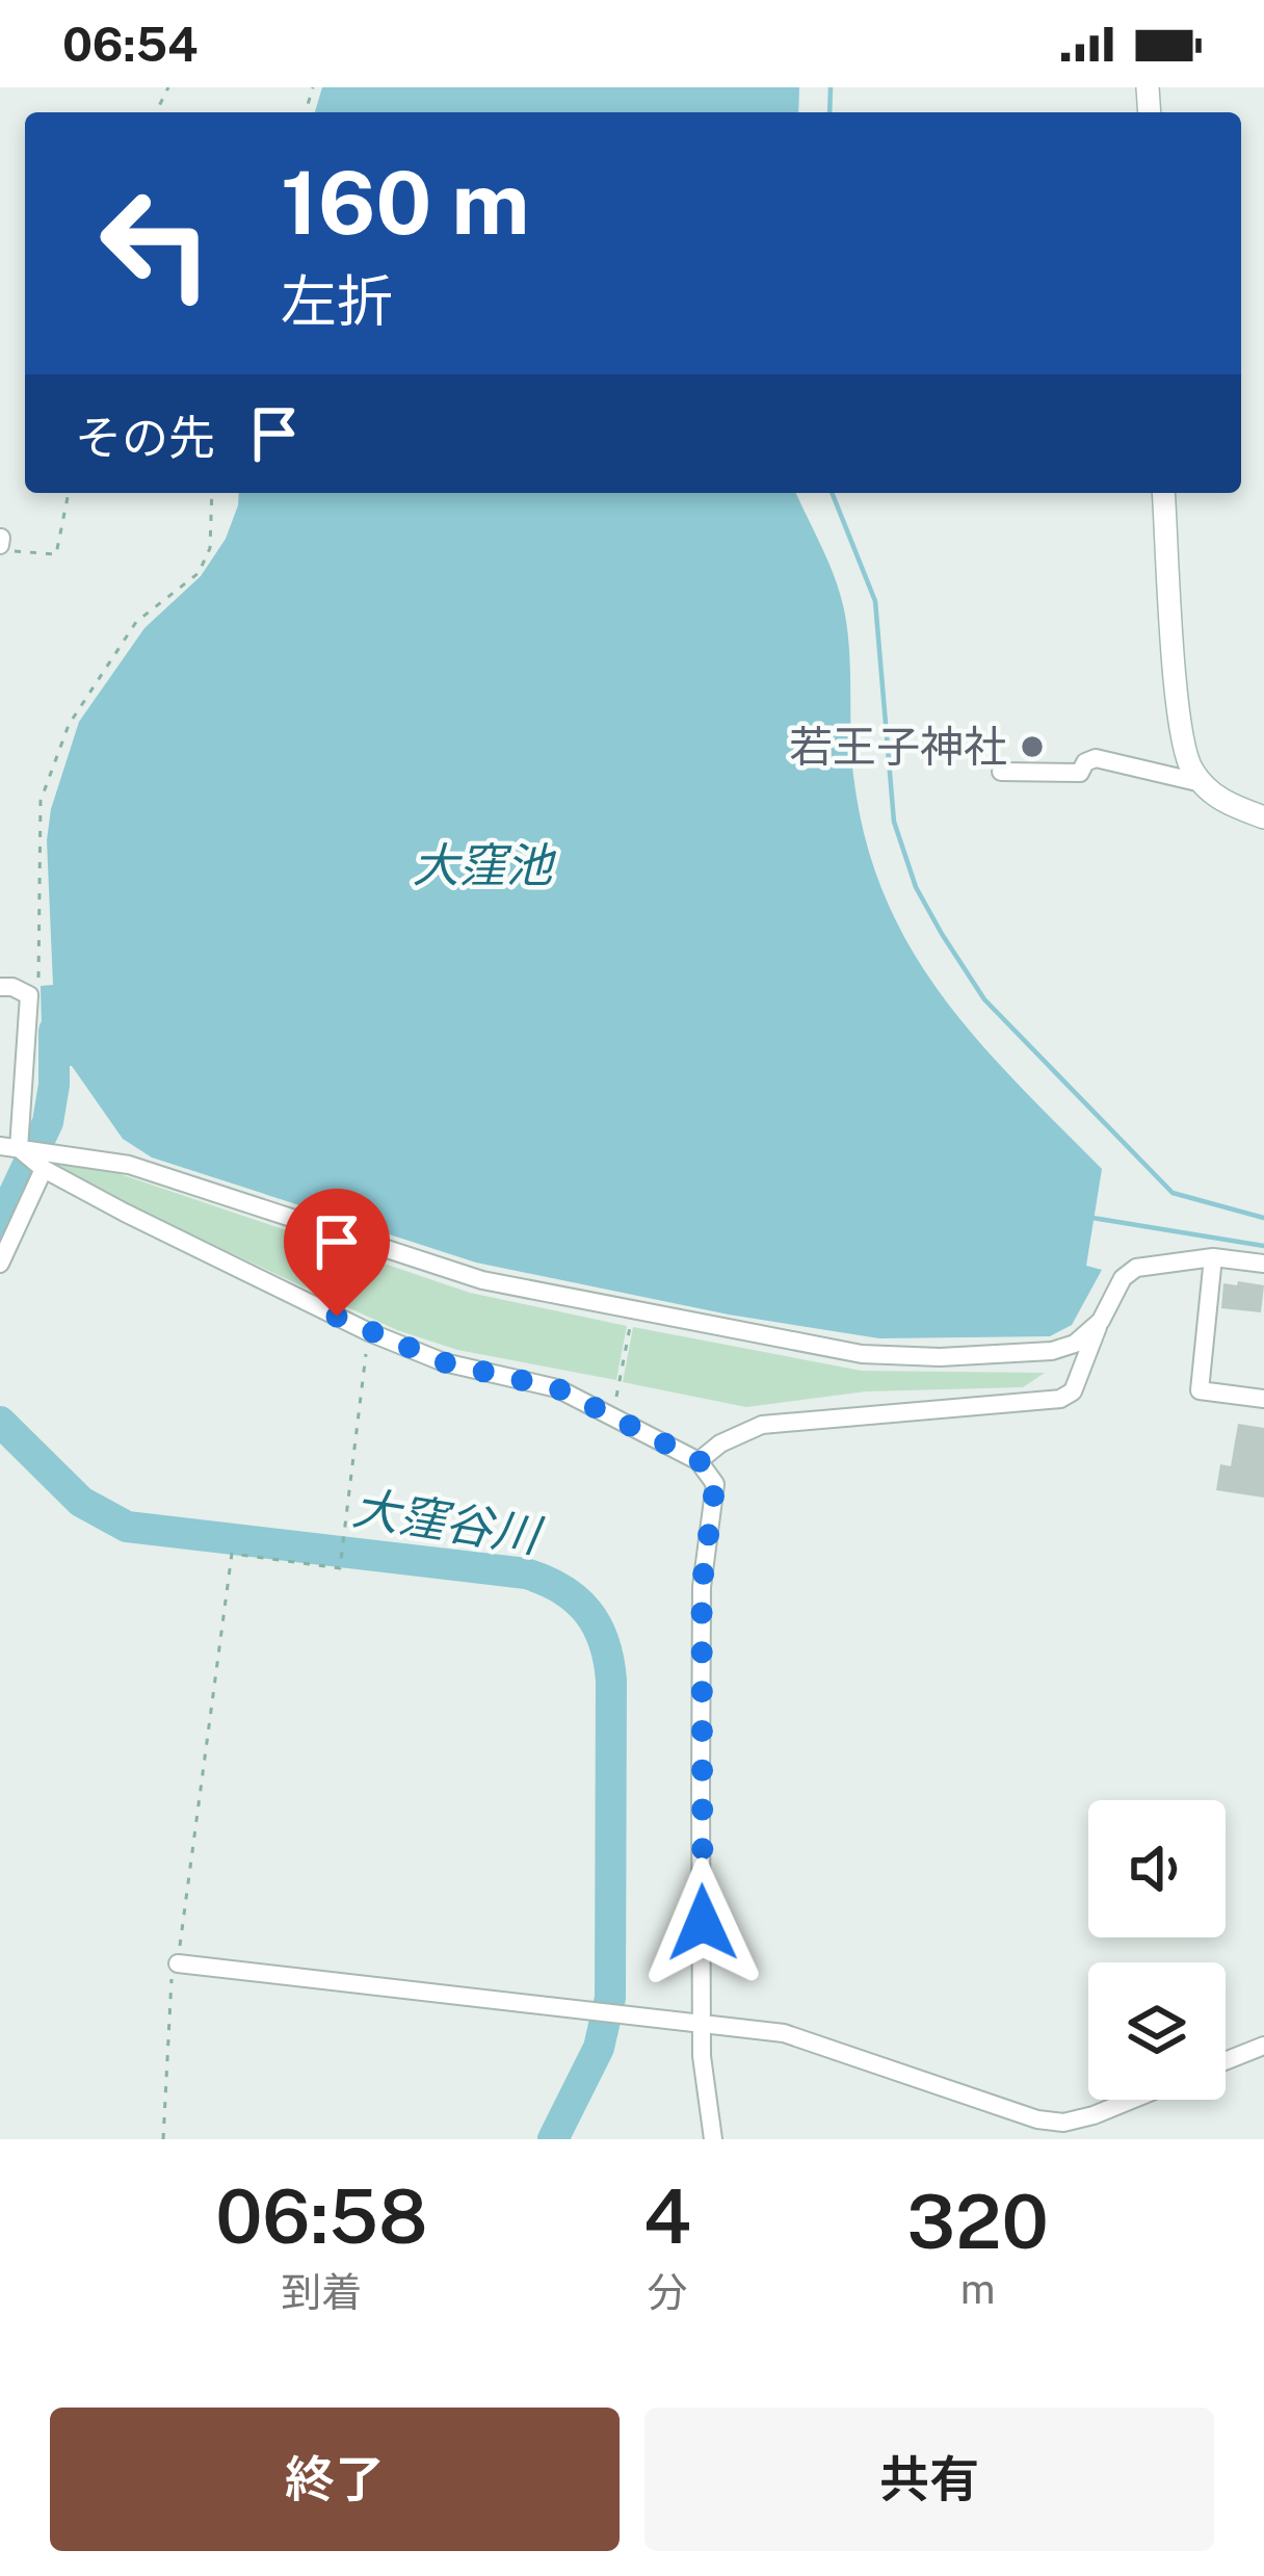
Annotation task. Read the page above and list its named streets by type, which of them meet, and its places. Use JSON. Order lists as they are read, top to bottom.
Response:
{
  "water": ["大窪池", "大窪谷川"],
  "places": ["若王子神社"],
  "page": {
    "status": "06:54",
    "turn": ["160 m", "左折"],
    "then": "その先",
    "eta": [
      "06:58",
      "到着",
      "4",
      "分",
      "320",
      "m"
    ],
    "buttons": ["終了", "共有"]
  }
}
